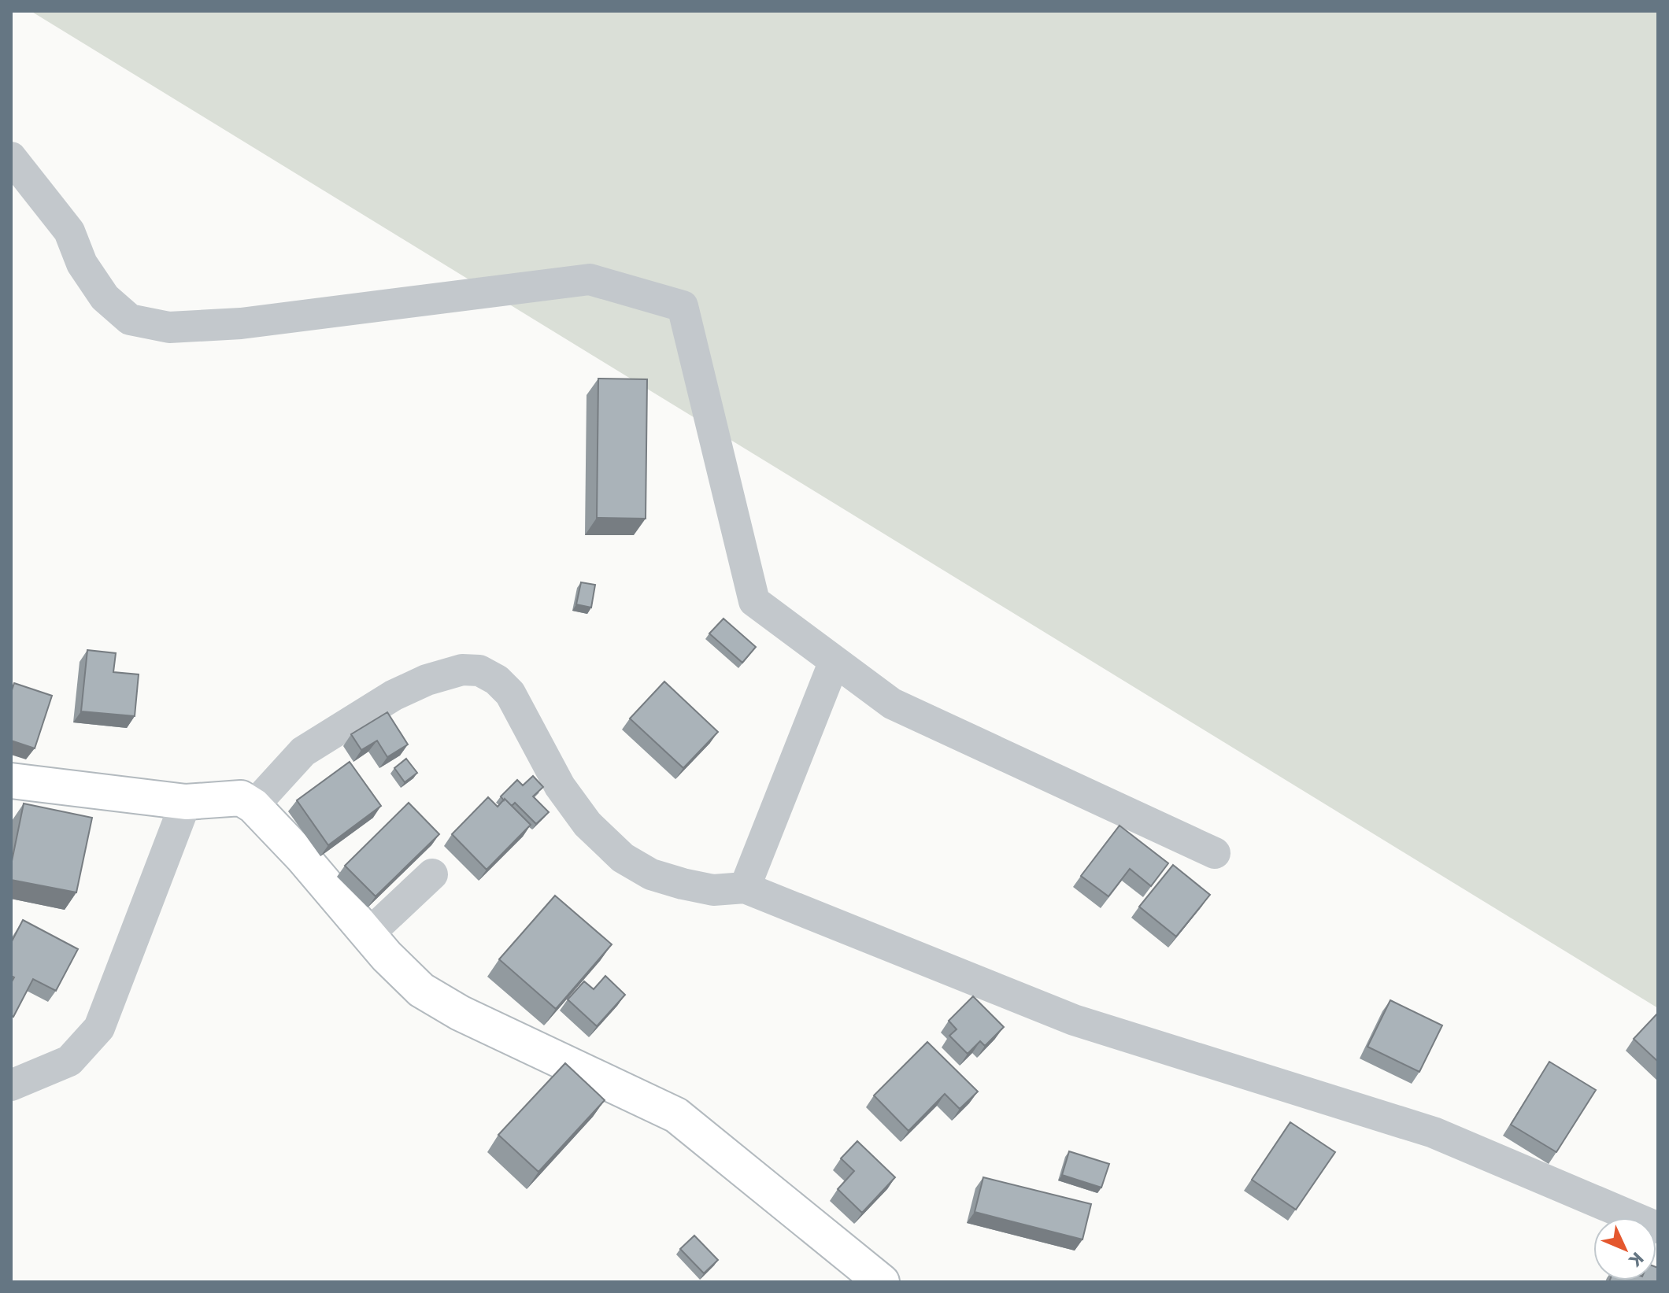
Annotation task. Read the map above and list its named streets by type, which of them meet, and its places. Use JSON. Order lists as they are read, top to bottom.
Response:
{
  "north": "bottom right"
}
